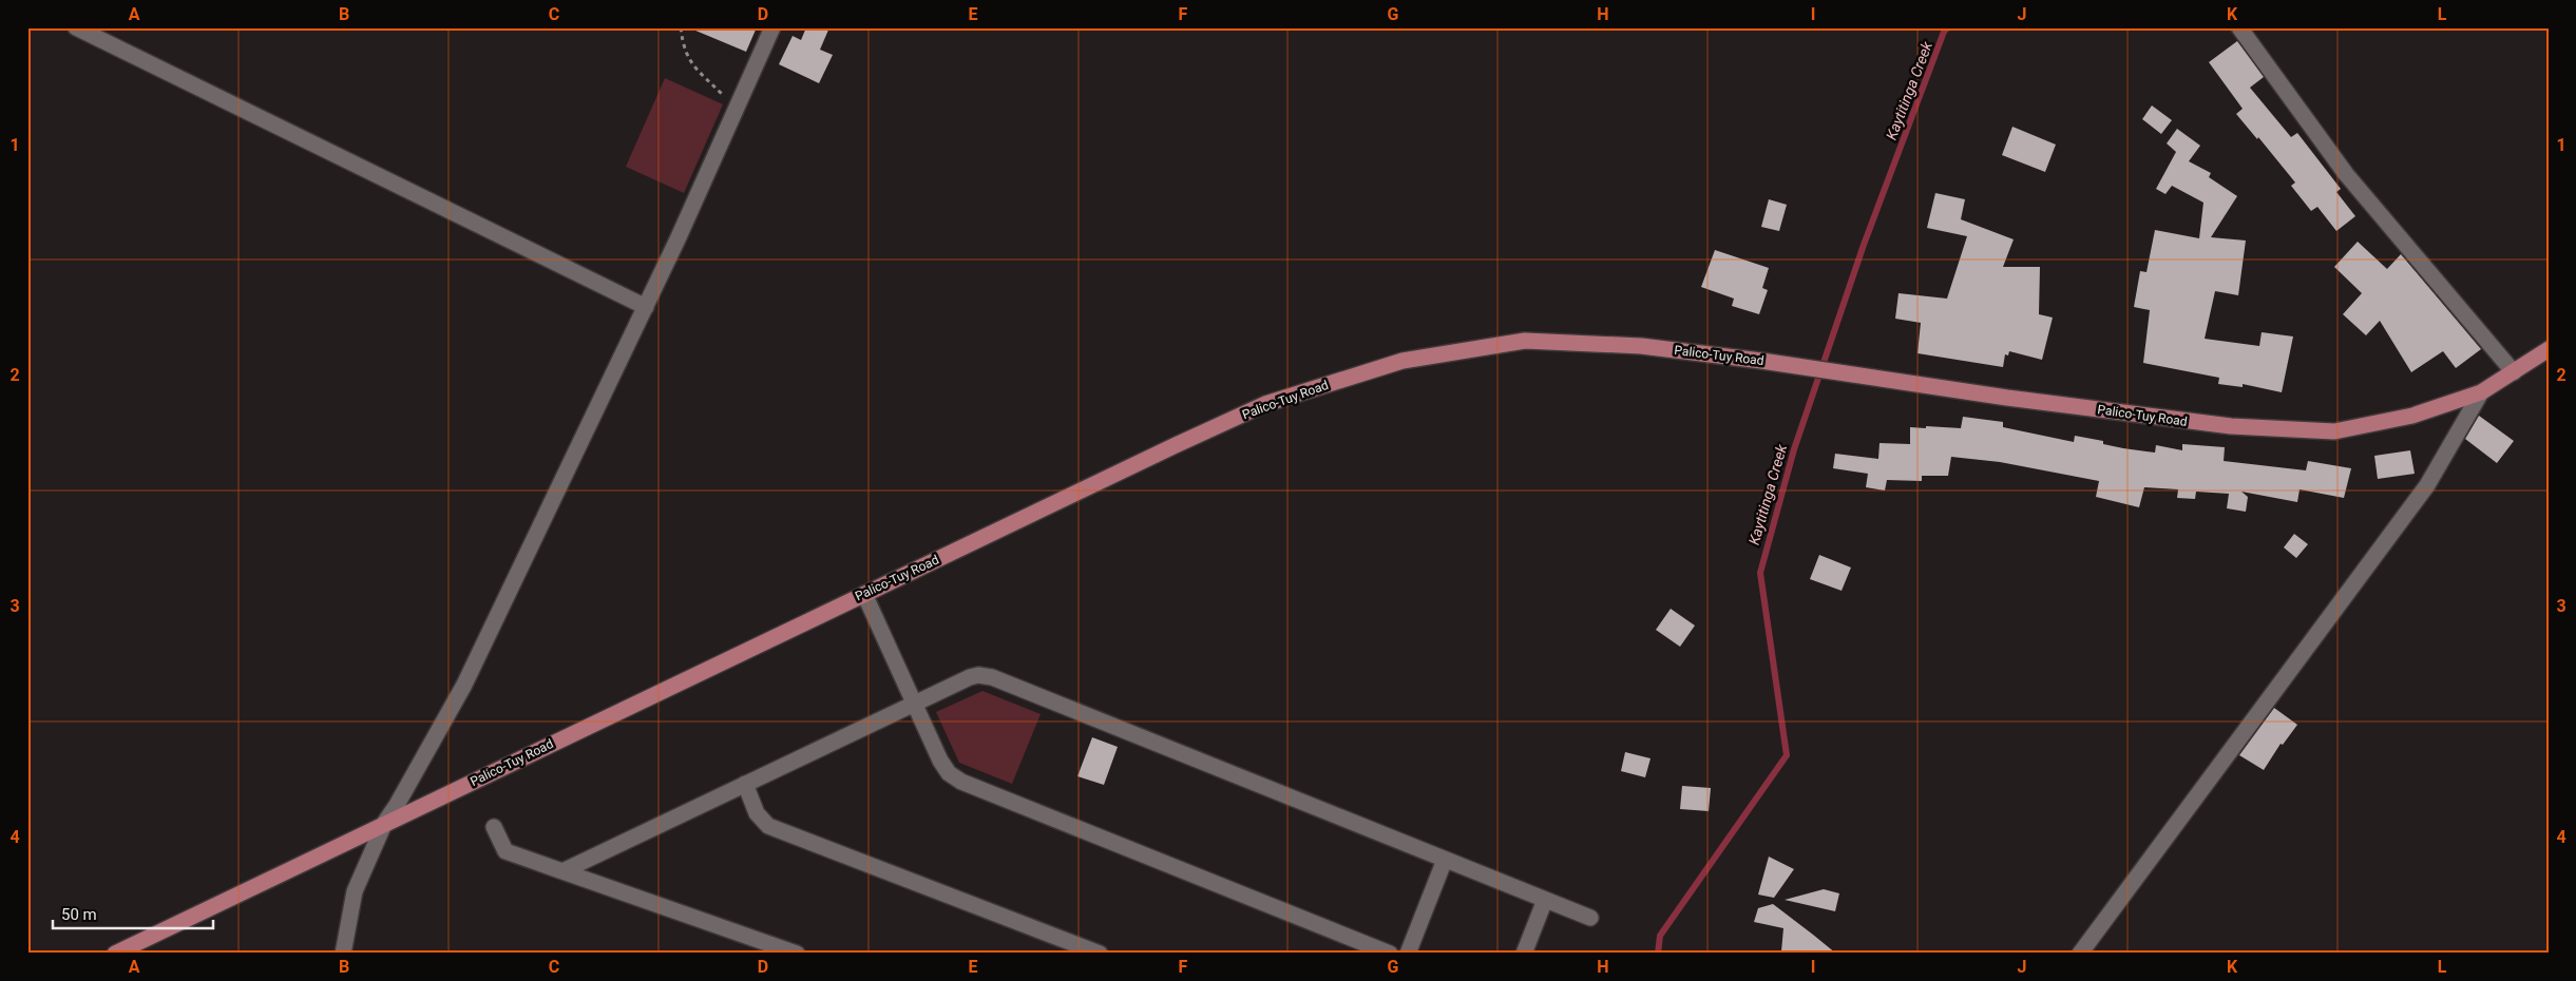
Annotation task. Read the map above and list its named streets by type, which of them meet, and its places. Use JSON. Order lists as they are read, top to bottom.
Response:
{
  "streets": {
    "main road": ["Palico-Tuy Road"]
  },
  "water": ["Kaytitinga Creek"],
  "scale_bar": "50 m",
  "grid": {
    "columns": [
      "A",
      "B",
      "C",
      "D",
      "E",
      "F",
      "G",
      "H",
      "I",
      "J",
      "K",
      "L"
    ],
    "rows": [
      "1",
      "2",
      "3",
      "4"
    ]
  }
}
